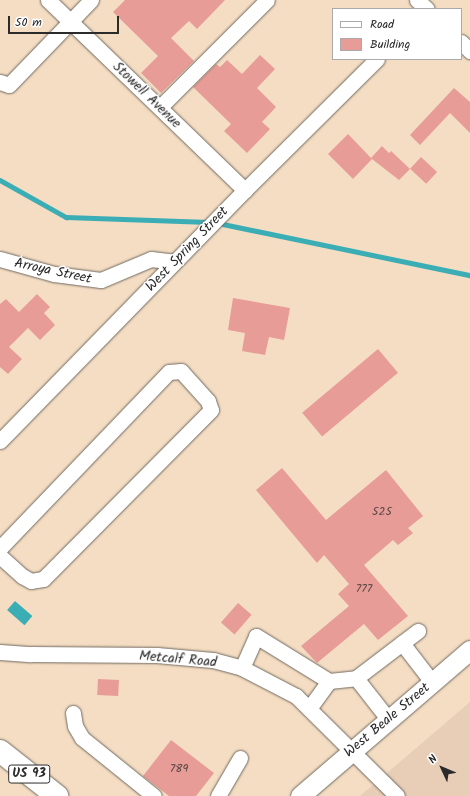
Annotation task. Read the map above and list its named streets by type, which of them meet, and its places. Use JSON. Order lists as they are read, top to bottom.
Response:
{
  "streets": {
    "highway": ["US 93"],
    "main road": ["West Beale Street"],
    "street": [
      "Stowell Avenue",
      "West Spring Street",
      "Arroya Street",
      "Metcalf Road"
    ]
  },
  "crossings": [
    ["Stowell Avenue", "West Spring Street"],
    ["West Spring Street", "Arroya Street"],
    ["Metcalf Road", "West Beale Street"]
  ],
  "house_numbers": ["525", "777", "789"],
  "legend": ["Road", "Building"],
  "scale_bar": "50 m",
  "north": "top left"
}
